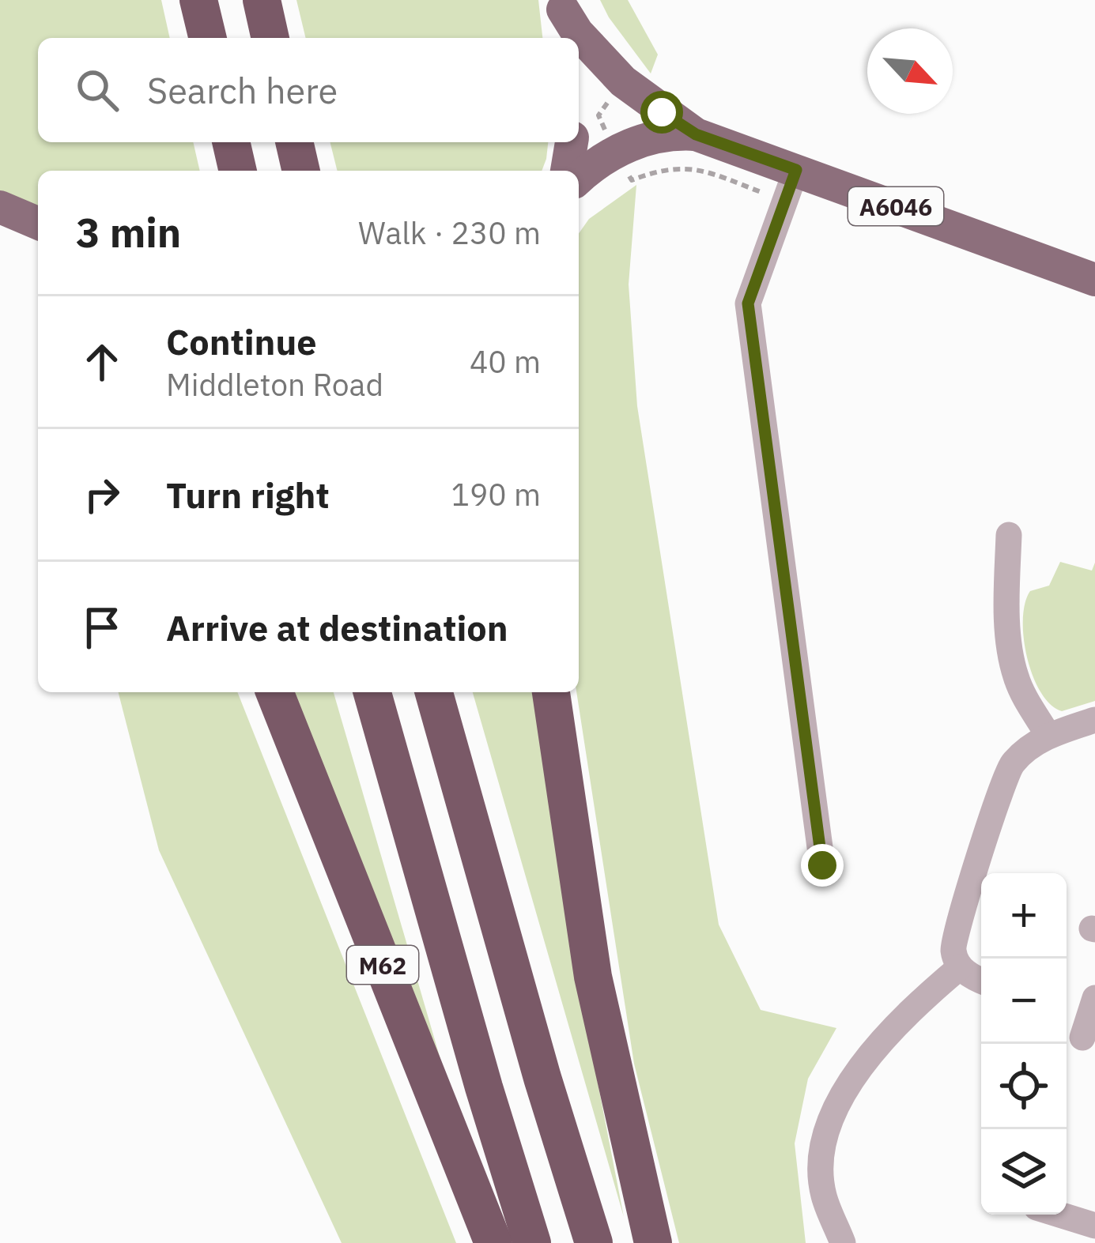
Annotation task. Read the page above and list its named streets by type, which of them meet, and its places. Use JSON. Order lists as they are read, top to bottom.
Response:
{
  "streets": {
    "highway": ["M62"],
    "main road": ["A6046"]
  },
  "north": "bottom right",
  "page": {
    "search": "Search here",
    "heading": ["3 min", "Walk · 230 m"],
    "list": [
      ["Continue", "Middleton Road", "40 m"],
      ["Turn right", "190 m"],
      "Arrive at destination"
    ],
    "map_buttons": ["+", "−"]
  }
}
